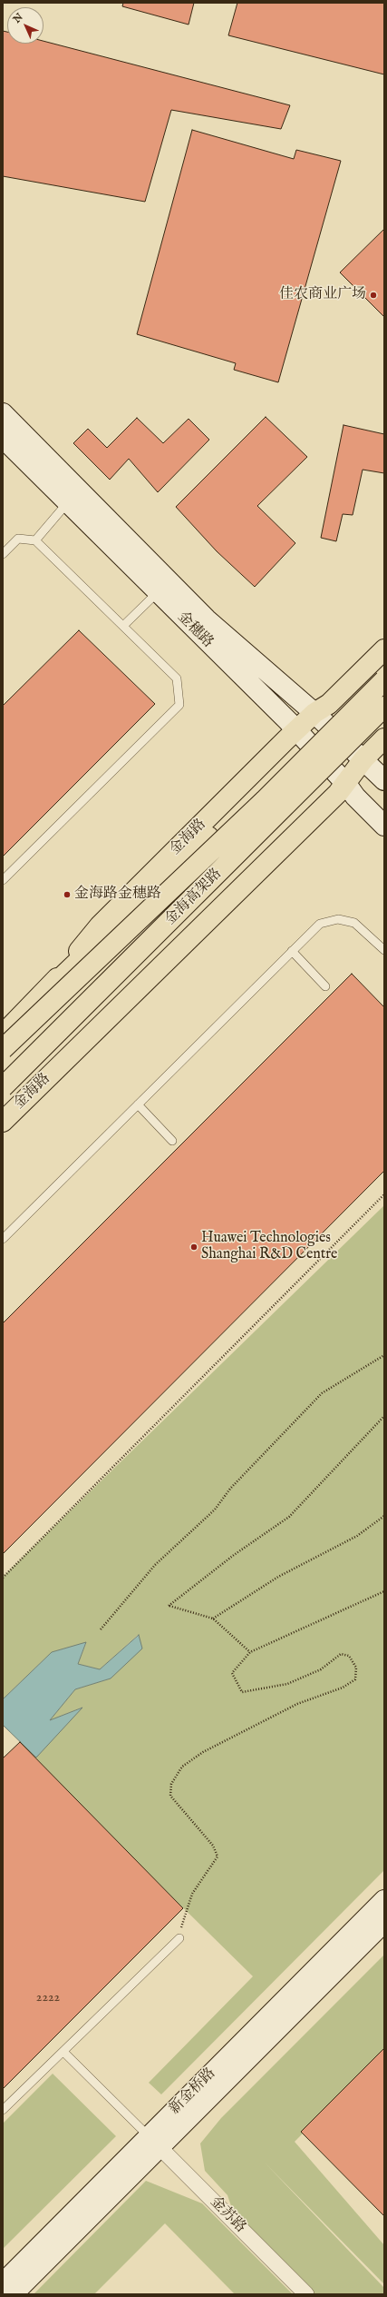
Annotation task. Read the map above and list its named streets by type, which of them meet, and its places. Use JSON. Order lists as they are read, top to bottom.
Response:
{
  "streets": {
    "main road": ["金海路", "金海高架路"],
    "street": ["金穗路", "新金桥路", "金苏路"]
  },
  "crossings": [
    ["金穗路", "金海路"],
    ["新金桥路", "金苏路"]
  ],
  "places": ["佳农商业广场", "金海路金穗路", "Huawei Technologies Shanghai R&D Centre"],
  "house_numbers": ["2222"],
  "north": "top left"
}
